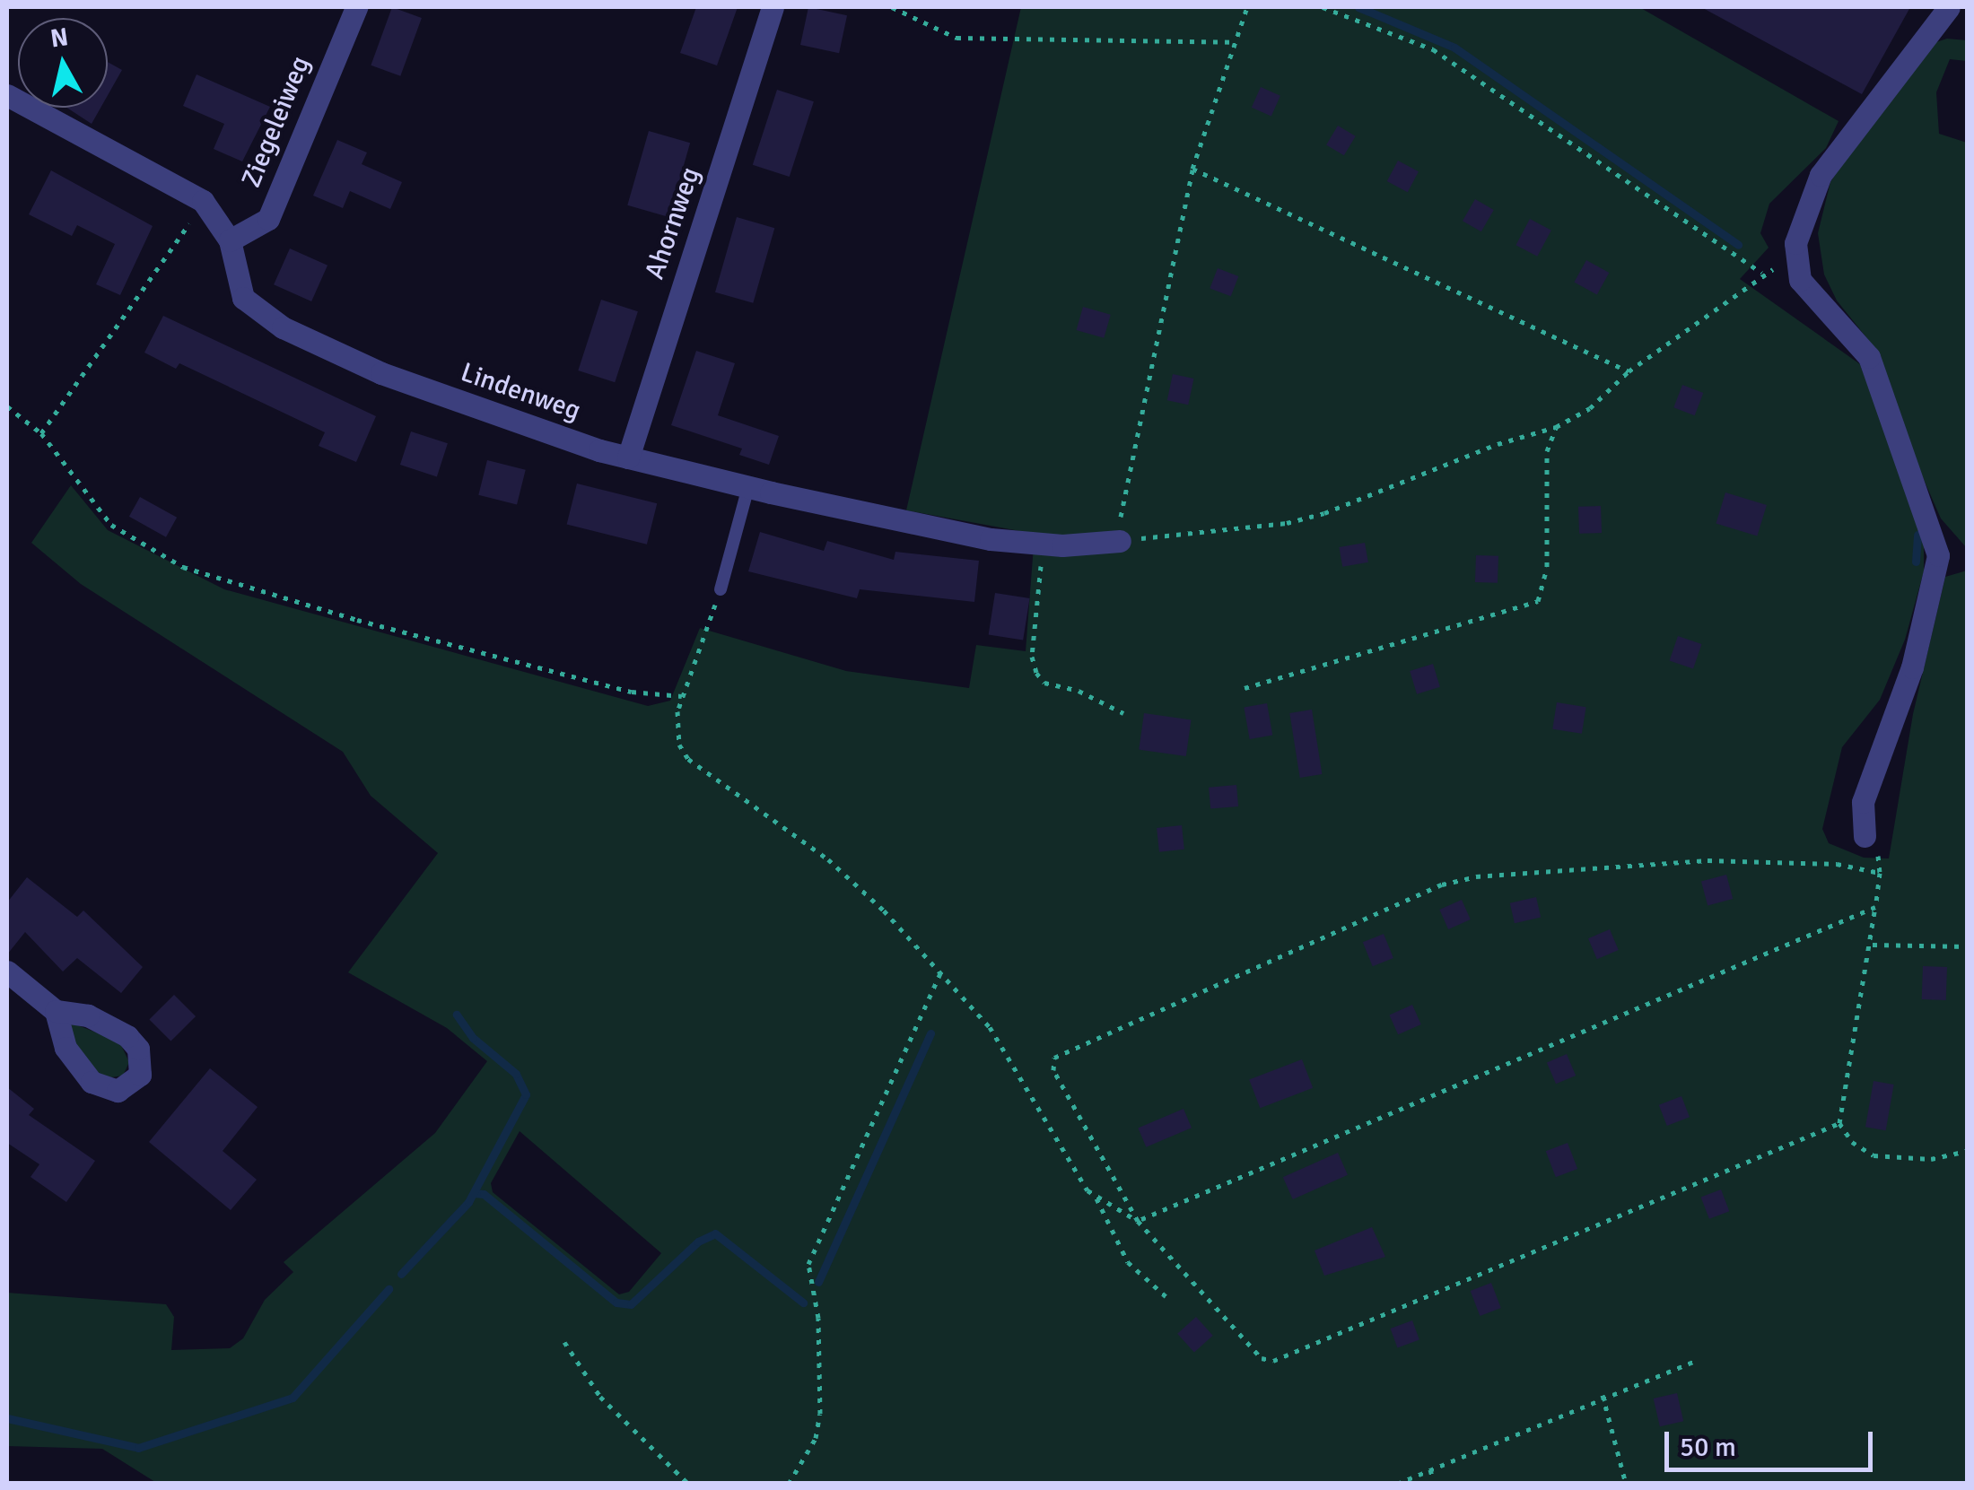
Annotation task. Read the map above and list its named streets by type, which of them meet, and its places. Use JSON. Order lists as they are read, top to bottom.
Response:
{
  "streets": {
    "street": ["Ziegeleiweg", "Ahornweg", "Lindenweg"]
  },
  "crossings": [
    ["Ziegeleiweg", "Lindenweg"],
    ["Ahornweg", "Lindenweg"]
  ],
  "scale_bar": "50 m",
  "north": "top"
}
